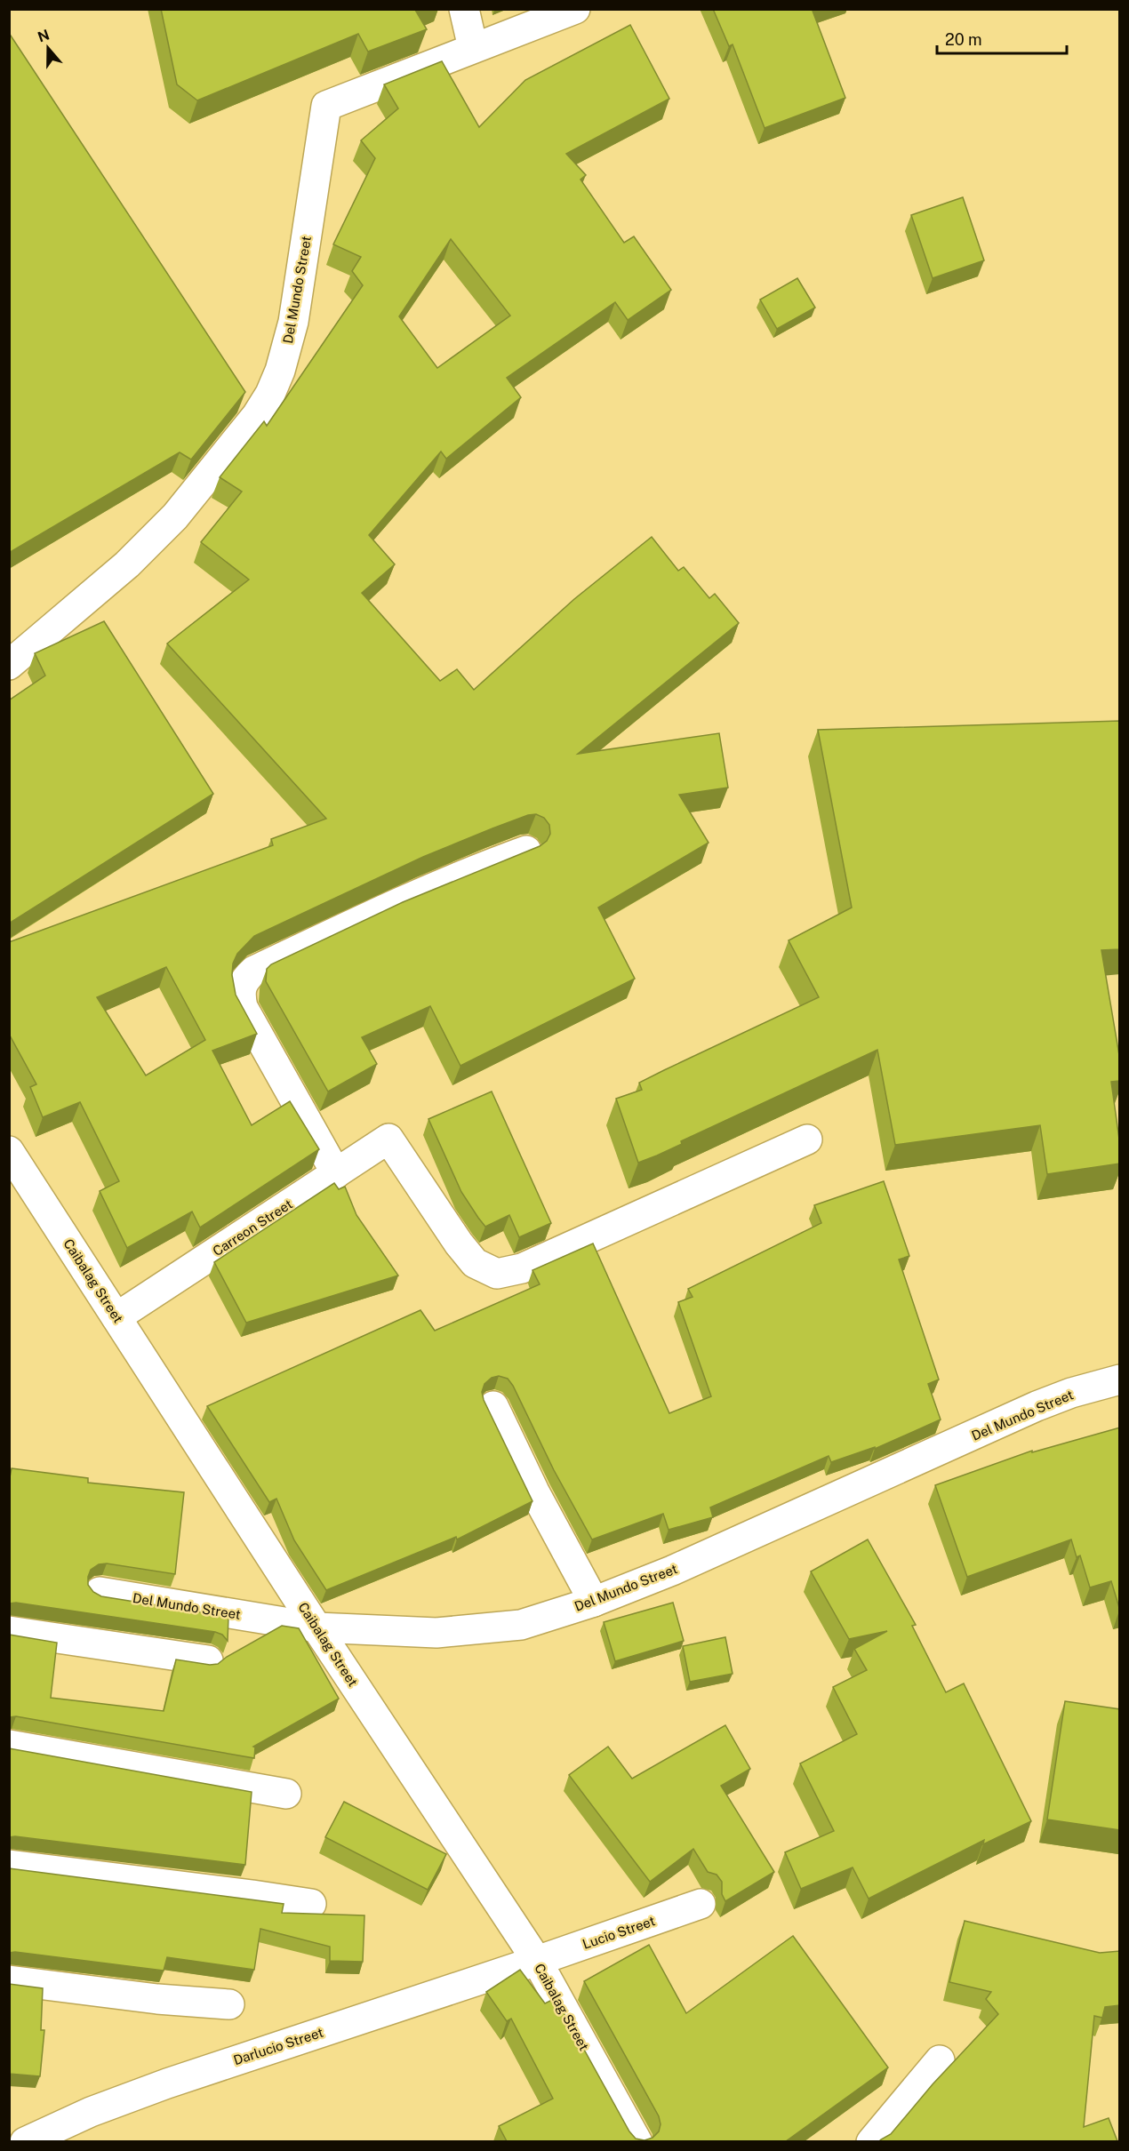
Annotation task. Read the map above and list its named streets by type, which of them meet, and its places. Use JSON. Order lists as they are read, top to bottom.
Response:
{
  "streets": {
    "street": [
      "Del Mundo Street",
      "Carreon Street",
      "Caibalag Street",
      "Lucio Street",
      "Darlucio Street"
    ]
  },
  "crossings": [
    ["Del Mundo Street", "Caibalag Street"],
    ["Carreon Street", "Caibalag Street"],
    ["Caibalag Street", "Lucio Street"],
    ["Caibalag Street", "Darlucio Street"],
    ["Lucio Street", "Darlucio Street"]
  ],
  "scale_bar": "20 m",
  "north": "top"
}
